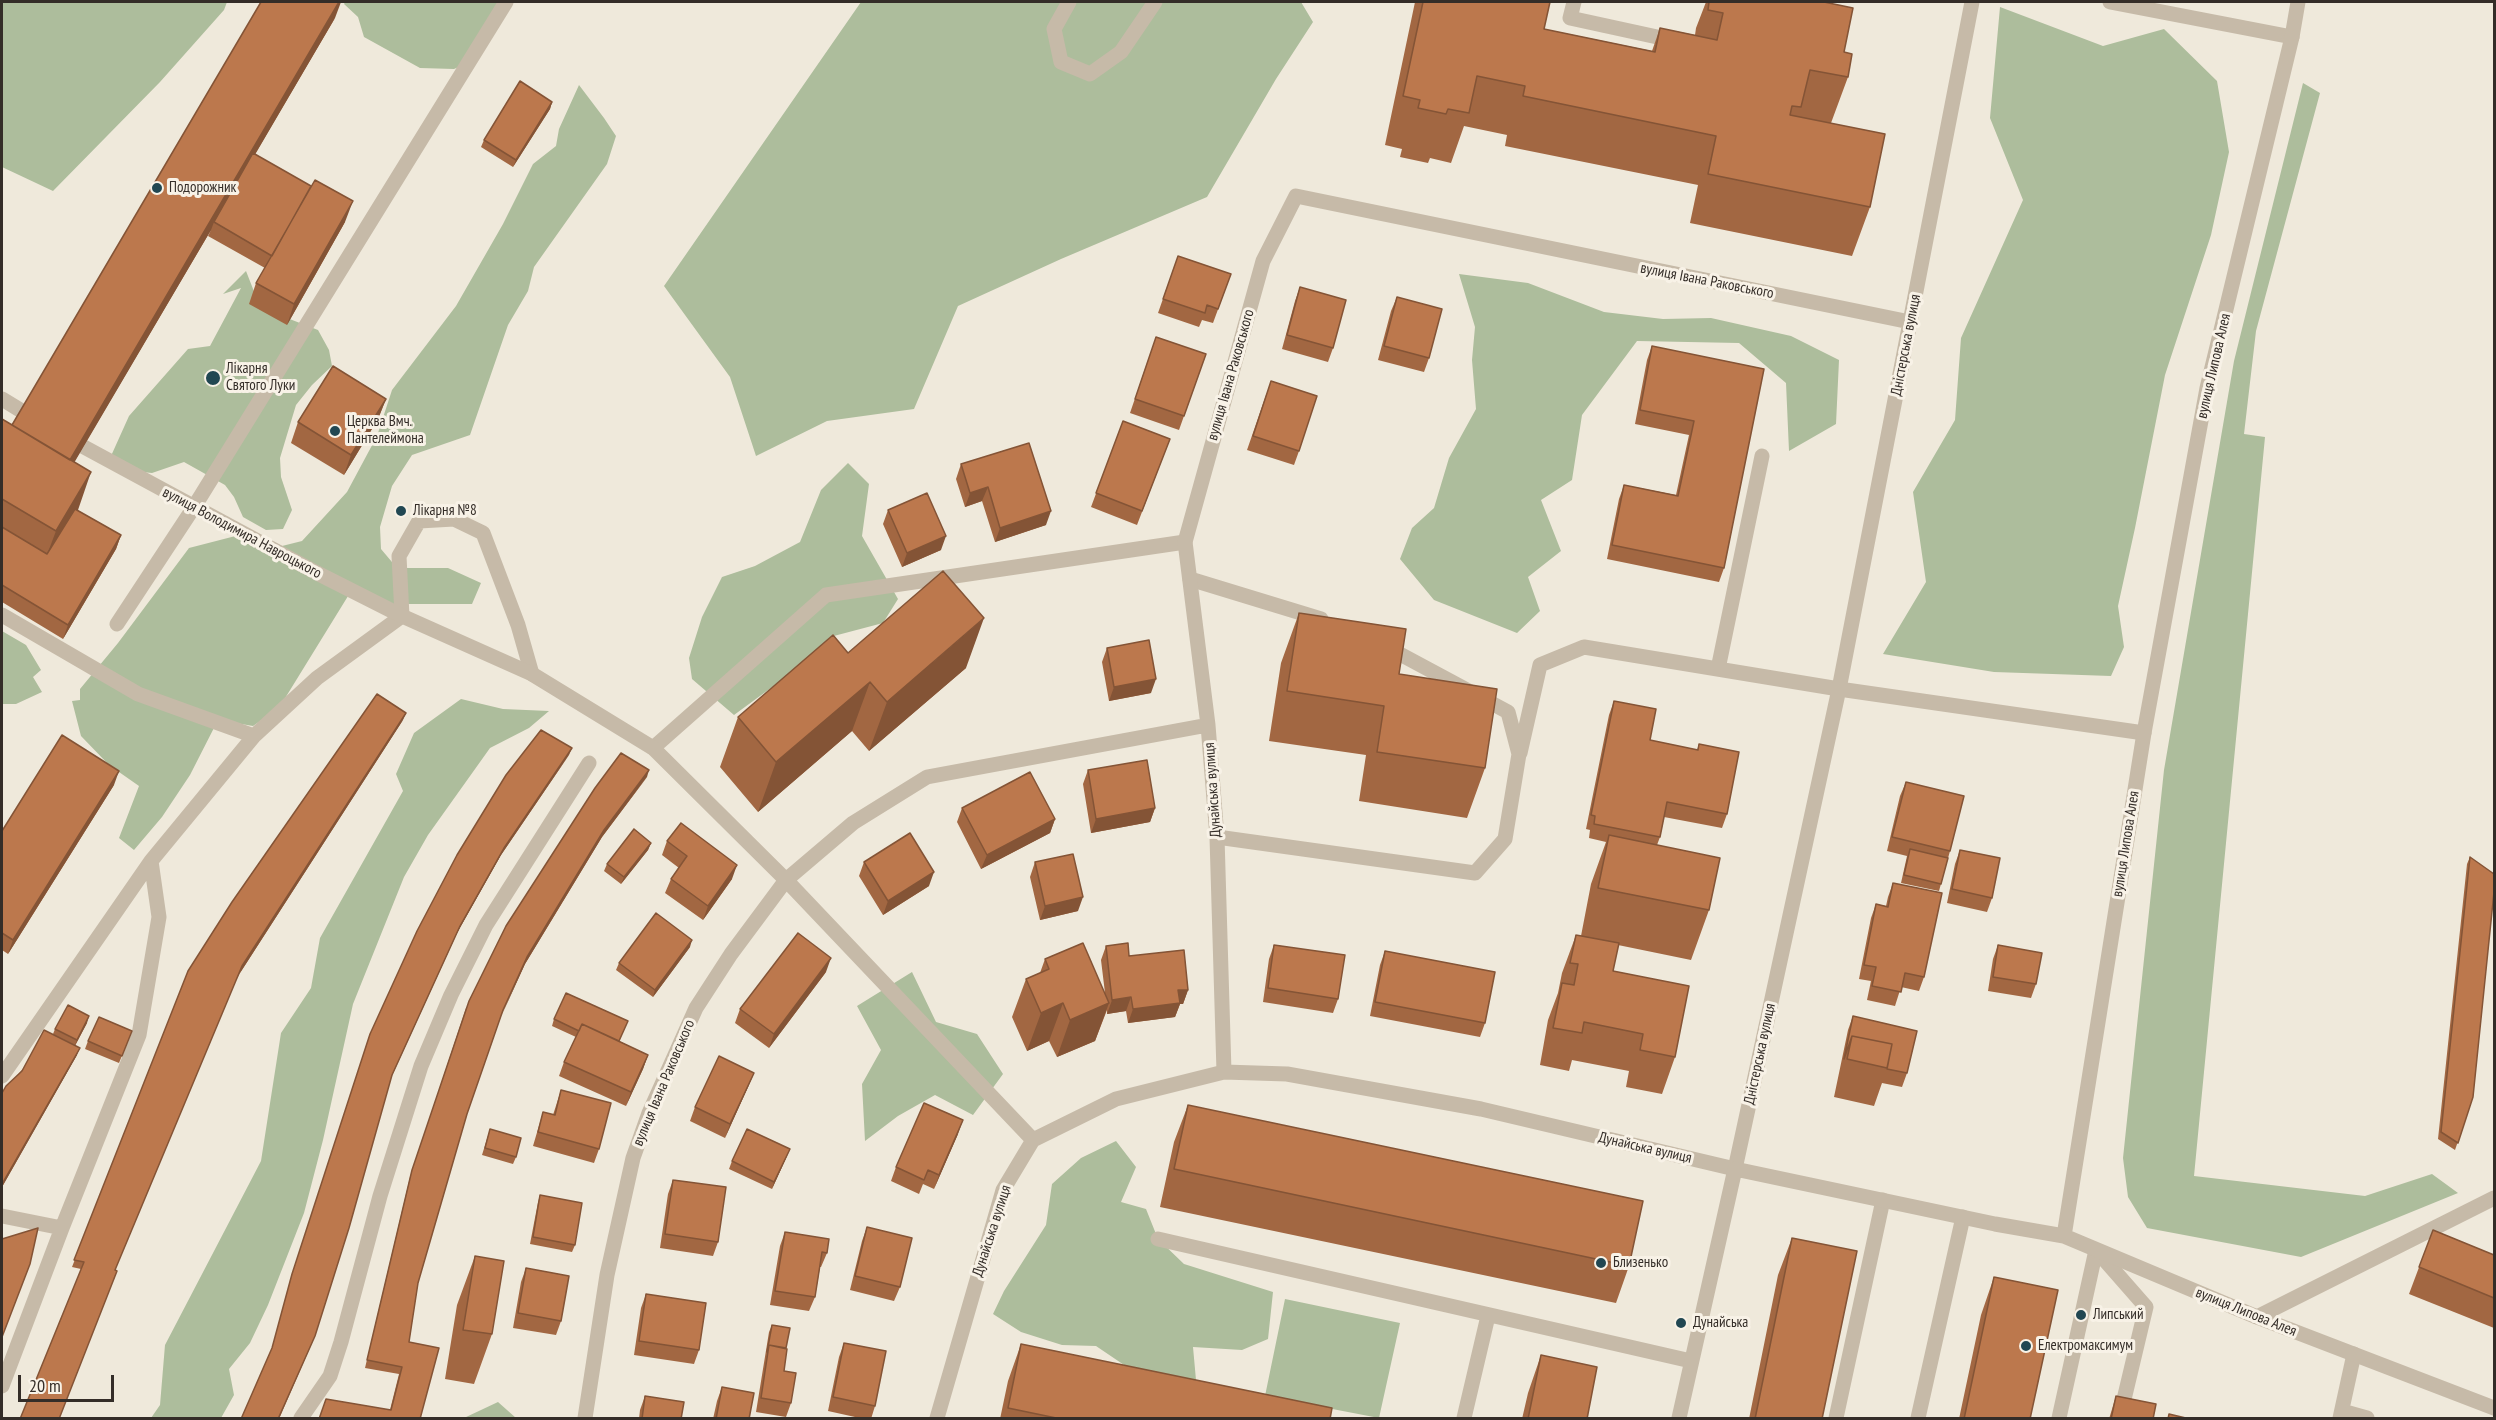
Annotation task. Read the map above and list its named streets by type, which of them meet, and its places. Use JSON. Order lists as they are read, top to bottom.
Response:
{
  "streets": {
    "street": [
      "вулиця Івана Раковського",
      "Дністерська вулиця",
      "вулиця Липова Алея",
      "вулиця Володимира Навроцького",
      "Дунайська вулиця"
    ]
  },
  "crossings": [
    ["вулиця Івана Раковського", "Дністерська вулиця"],
    ["вулиця Івана Раковського", "Дунайська вулиця"],
    ["Дністерська вулиця", "Дунайська вулиця"],
    ["вулиця Липова Алея", "Дунайська вулиця"]
  ],
  "places": [
    "Подорожник",
    "Лікарня Святого Луки",
    "Церква Вмч. Пантелеймона",
    "Лікарня №8",
    "Близенько",
    "Липський",
    "Дунайська",
    "Електромаксимум"
  ],
  "scale_bar": "20 m"
}
